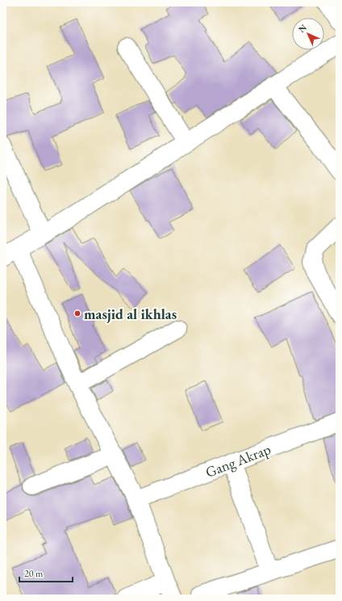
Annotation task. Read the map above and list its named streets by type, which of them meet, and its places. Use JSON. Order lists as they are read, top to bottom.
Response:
{
  "streets": {
    "street": ["Gang Akrap"]
  },
  "places": ["masjid al ikhlas"],
  "scale_bar": "20 m",
  "north": "top left"
}
